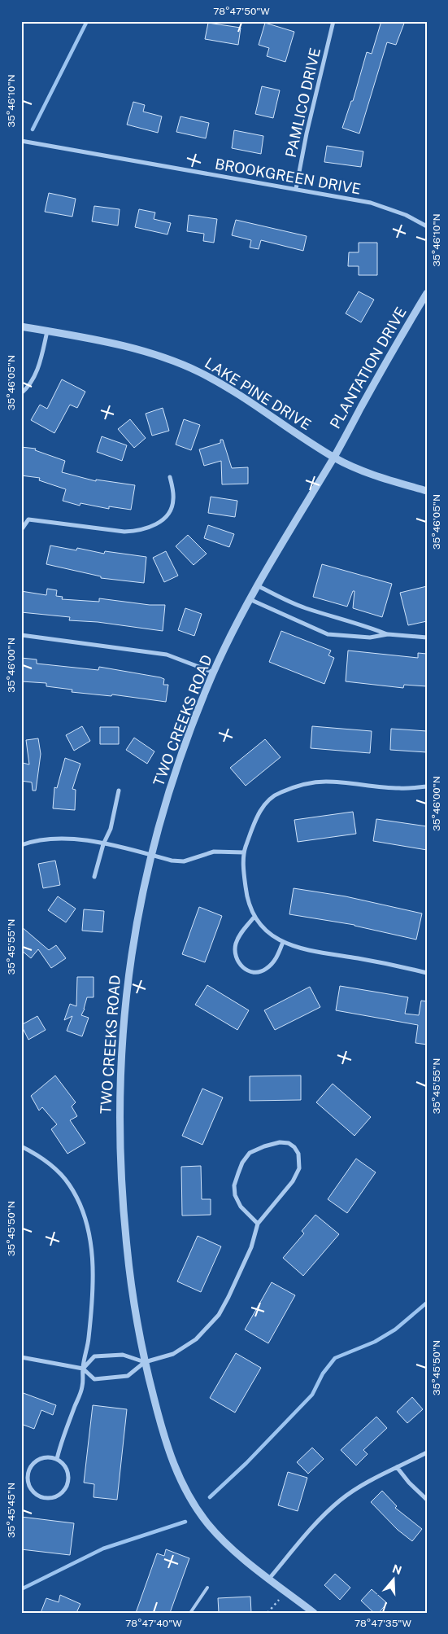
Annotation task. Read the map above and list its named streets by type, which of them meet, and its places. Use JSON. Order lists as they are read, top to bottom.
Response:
{
  "streets": {
    "street": [
      "PAMLICO DRIVE",
      "BROOKGREEN DRIVE",
      "PLANTATION DRIVE",
      "LAKE PINE DRIVE",
      "TWO CREEKS ROAD"
    ]
  },
  "crossings": [
    ["PAMLICO DRIVE", "BROOKGREEN DRIVE"],
    ["PLANTATION DRIVE", "LAKE PINE DRIVE"],
    ["PLANTATION DRIVE", "TWO CREEKS ROAD"],
    ["LAKE PINE DRIVE", "TWO CREEKS ROAD"]
  ],
  "north": "top",
  "coordinates": [
    "78°47'50\"W",
    "35°46'10\"N",
    "35°46'05\"N",
    "35°46'00\"N",
    "35°45'55\"N",
    "35°45'50\"N",
    "35°45'45\"N",
    "78°47'40\"W",
    "78°47'35\"W"
  ]
}
